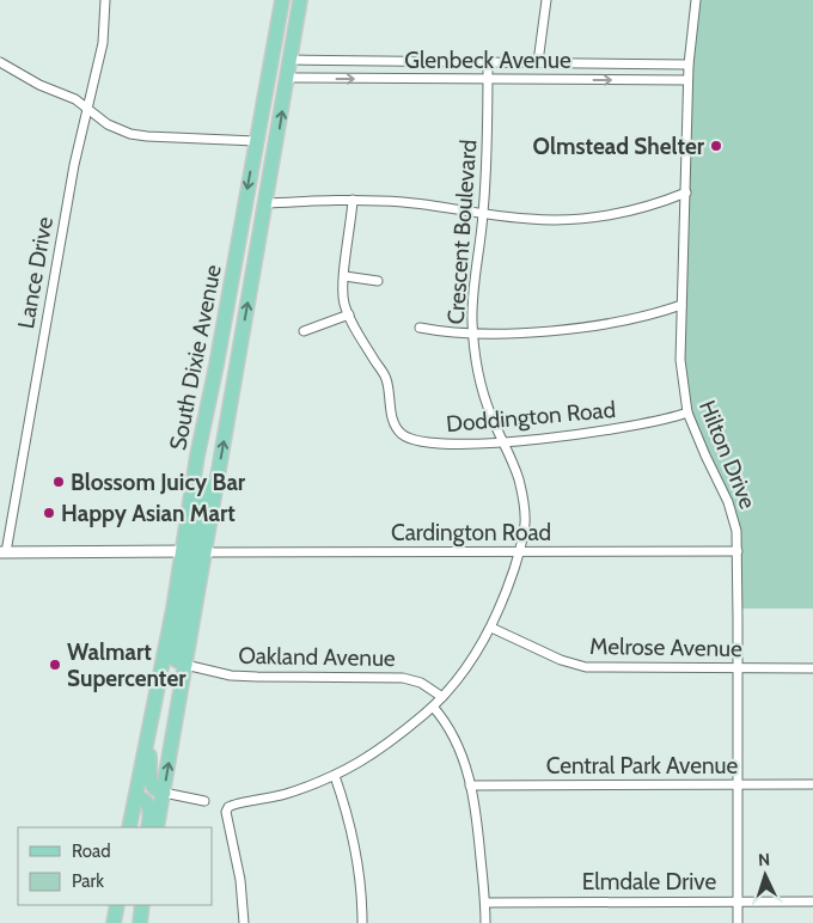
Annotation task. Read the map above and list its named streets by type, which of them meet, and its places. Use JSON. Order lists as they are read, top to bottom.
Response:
{
  "streets": {
    "main road": ["South Dixie Avenue"],
    "street": [
      "Glenbeck Avenue",
      "Crescent Boulevard",
      "Lance Drive",
      "Doddington Road",
      "Hilton Drive",
      "Cardington Road",
      "Melrose Avenue",
      "Oakland Avenue",
      "Central Park Avenue",
      "Elmdale Drive"
    ]
  },
  "crossings": [
    ["Glenbeck Avenue", "Crescent Boulevard"],
    ["Glenbeck Avenue", "South Dixie Avenue"],
    ["Glenbeck Avenue", "Hilton Drive"],
    ["Crescent Boulevard", "Doddington Road"],
    ["Crescent Boulevard", "Cardington Road"],
    ["Crescent Boulevard", "Melrose Avenue"],
    ["Crescent Boulevard", "Oakland Avenue"],
    ["Lance Drive", "Cardington Road"],
    ["South Dixie Avenue", "Cardington Road"],
    ["South Dixie Avenue", "Oakland Avenue"],
    ["Doddington Road", "Hilton Drive"],
    ["Hilton Drive", "Cardington Road"],
    ["Hilton Drive", "Melrose Avenue"],
    ["Hilton Drive", "Central Park Avenue"],
    ["Hilton Drive", "Elmdale Drive"]
  ],
  "places": [
    "Olmstead Shelter",
    "Blossom Juicy Bar",
    "Happy Asian Mart",
    "Walmart Supercenter"
  ],
  "legend": ["Road", "Park"],
  "north": "top"
}
